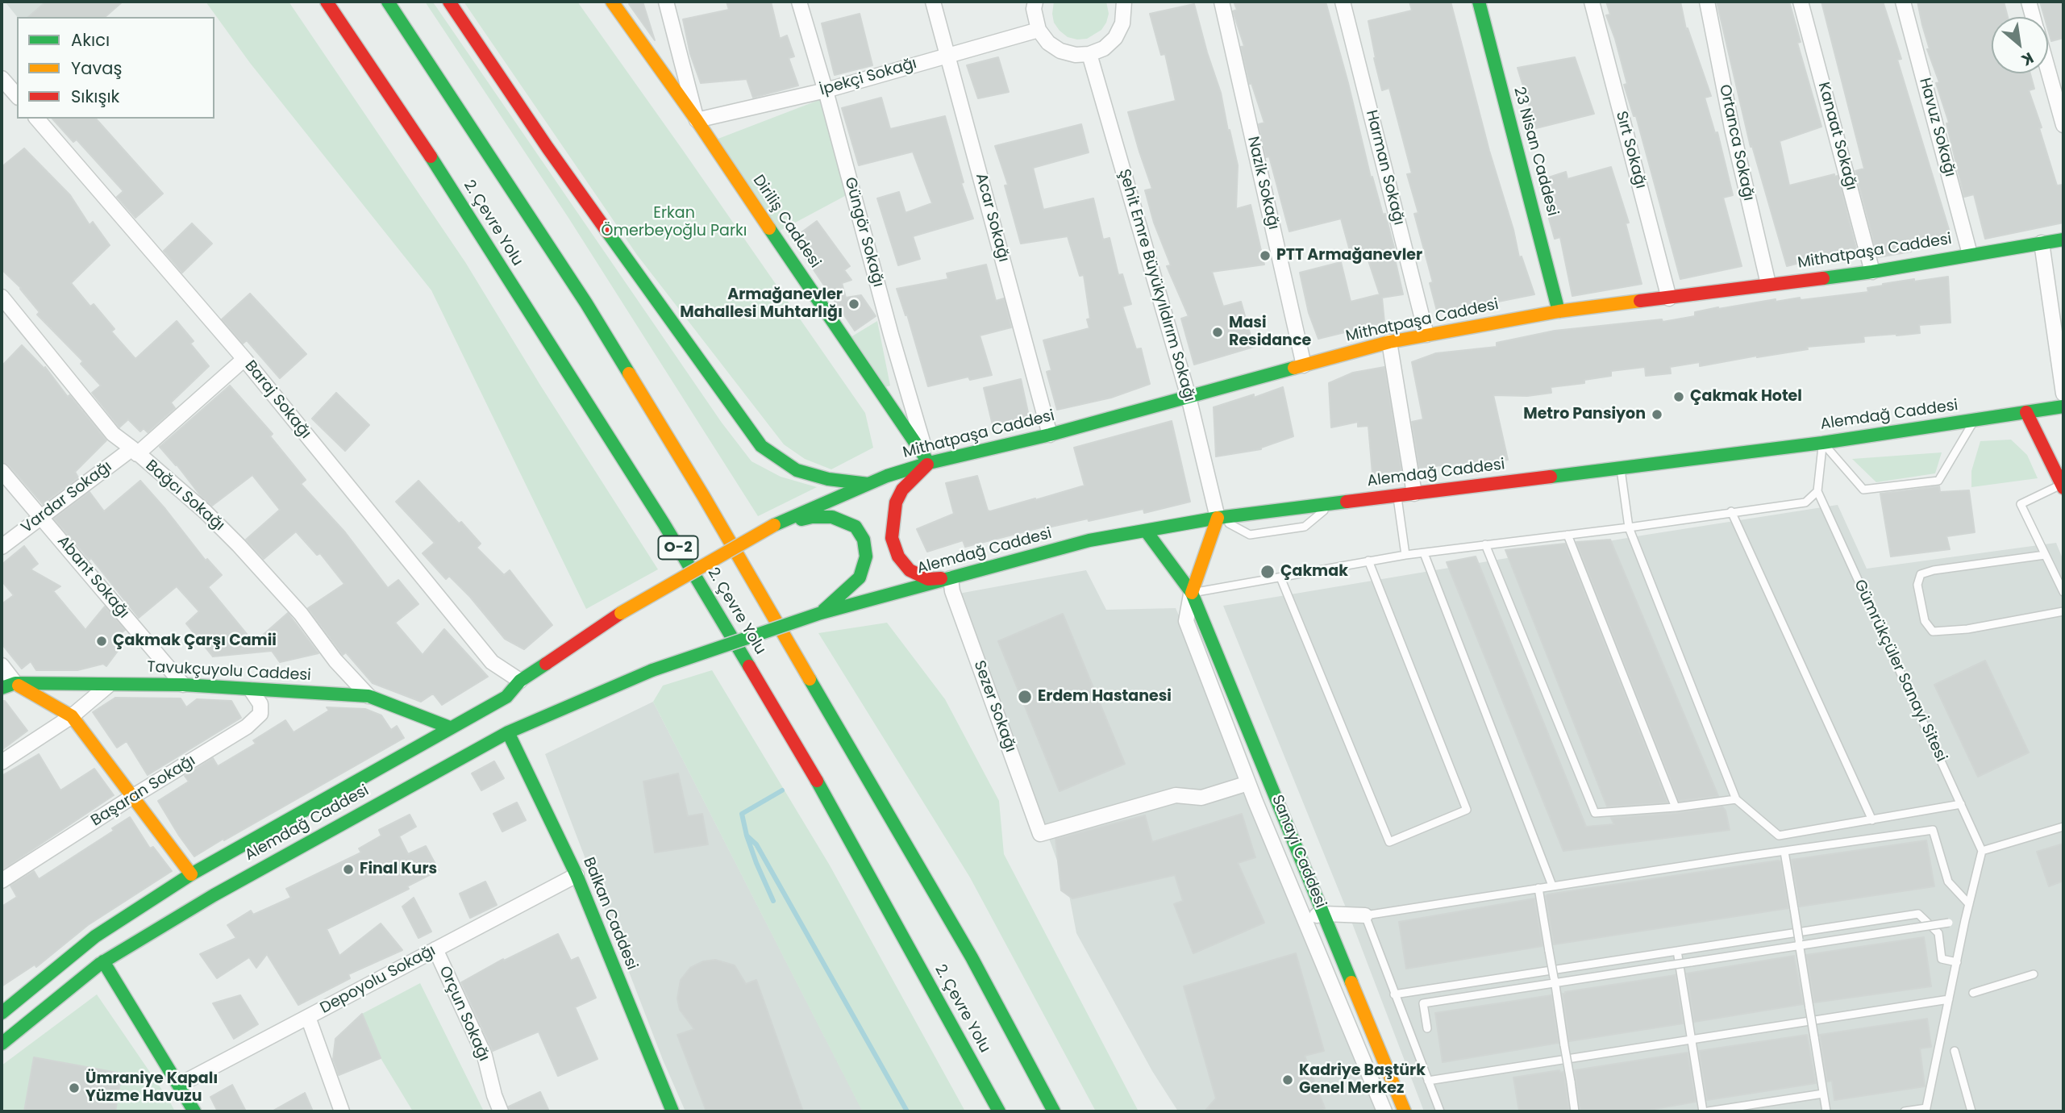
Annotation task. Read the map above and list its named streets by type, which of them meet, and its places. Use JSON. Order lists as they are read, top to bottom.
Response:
{
  "streets": {
    "main road": [
      "23 Nisan Caddesi",
      "Diriliş Caddesi",
      "2. Çevre Yolu",
      "Mithatpaşa Caddesi",
      "Alemdağ Caddesi",
      "O-2",
      "Tavukçuyolu Caddesi",
      "Sanayi Caddesi",
      "Balkan Caddesi"
    ],
    "street": [
      "İpekçi Sokağı",
      "Havuz Sokağı",
      "Kanaat Sokağı",
      "Ortanca Sokağı",
      "Sırt Sokağı",
      "Harman Sokağı",
      "Nazik Sokağı",
      "Acar Sokağı",
      "Güngör Sokağı",
      "Şehit Emre Büyükyıldırım Sokağı",
      "Baraj Sokağı",
      "Bağcı Sokağı",
      "Vardar Sokağı",
      "Abant Sokağı",
      "Sezer Sokağı",
      "Başaran Sokağı",
      "Depoyolu Sokağı",
      "Orçun Sokağı"
    ],
    "lane": ["Gümrükçüler Sanayi Sitesi"]
  },
  "crossings": [
    ["İpekçi Sokağı", "Acar Sokağı"],
    ["İpekçi Sokağı", "Diriliş Caddesi"],
    ["İpekçi Sokağı", "Güngör Sokağı"],
    ["Havuz Sokağı", "Mithatpaşa Caddesi"],
    ["Kanaat Sokağı", "Mithatpaşa Caddesi"],
    ["Ortanca Sokağı", "Mithatpaşa Caddesi"],
    ["Sırt Sokağı", "Mithatpaşa Caddesi"],
    ["23 Nisan Caddesi", "Mithatpaşa Caddesi"],
    ["Harman Sokağı", "Mithatpaşa Caddesi"],
    ["Nazik Sokağı", "Mithatpaşa Caddesi"],
    ["Acar Sokağı", "Mithatpaşa Caddesi"],
    ["Diriliş Caddesi", "Güngör Sokağı"],
    ["Diriliş Caddesi", "Mithatpaşa Caddesi"],
    ["Güngör Sokağı", "Mithatpaşa Caddesi"],
    ["Mithatpaşa Caddesi", "Şehit Emre Büyükyıldırım Sokağı"],
    ["Mithatpaşa Caddesi", "Alemdağ Caddesi"],
    ["Şehit Emre Büyükyıldırım Sokağı", "Alemdağ Caddesi"],
    ["Şehit Emre Büyükyıldırım Sokağı", "Sanayi Caddesi"],
    ["Baraj Sokağı", "Alemdağ Caddesi"],
    ["Baraj Sokağı", "Vardar Sokağı"],
    ["Alemdağ Caddesi", "Tavukçuyolu Caddesi"],
    ["Alemdağ Caddesi", "Sezer Sokağı"],
    ["Alemdağ Caddesi", "Sanayi Caddesi"],
    ["Alemdağ Caddesi", "Balkan Caddesi"],
    ["Bağcı Sokağı", "Vardar Sokağı"],
    ["Bağcı Sokağı", "Tavukçuyolu Caddesi"],
    ["Vardar Sokağı", "Abant Sokağı"],
    ["Abant Sokağı", "Tavukçuyolu Caddesi"],
    ["Tavukçuyolu Caddesi", "Başaran Sokağı"],
    ["Sezer Sokağı", "Sanayi Caddesi"],
    ["Balkan Caddesi", "Depoyolu Sokağı"],
    ["Depoyolu Sokağı", "Orçun Sokağı"]
  ],
  "parks": ["Erkan Ömerbeyoğlu Parkı"],
  "places": [
    "PTT Armağanevler",
    "Armağanevler Mahallesi Muhtarlığı",
    "Masi Residance",
    "Çakmak Hotel",
    "Metro Pansiyon",
    "Çakmak",
    "Çakmak Çarşı Camii",
    "Erdem Hastanesi",
    "Final Kurs",
    "Kadriye Baştürk Genel Merkez",
    "Ümraniye Kapalı Yüzme Havuzu"
  ],
  "legend": ["Akıcı", "Yavaş", "Sıkışık"],
  "north": "bottom right"
}
